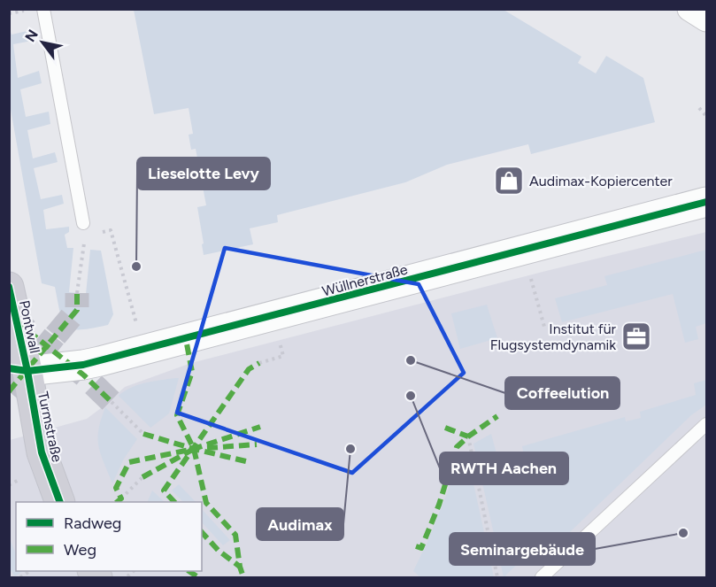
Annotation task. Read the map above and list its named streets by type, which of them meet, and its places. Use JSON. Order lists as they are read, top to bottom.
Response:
{
  "streets": {
    "main road": ["Pontwall", "Turmstraße"],
    "street": ["Wüllnerstraße"]
  },
  "crossings": [
    ["Wüllnerstraße", "Pontwall"],
    ["Wüllnerstraße", "Turmstraße"],
    ["Pontwall", "Turmstraße"]
  ],
  "places": {
    "shop": ["Audimax-Kopiercenter"],
    "other": [
      "Lieselotte Levy",
      "Coffeelution",
      "RWTH Aachen",
      "Audimax",
      "Seminargebäude"
    ],
    "office": ["Institut für Flugsystemdynamik"]
  },
  "legend": ["Radweg", "Weg"],
  "north": "top left"
}
